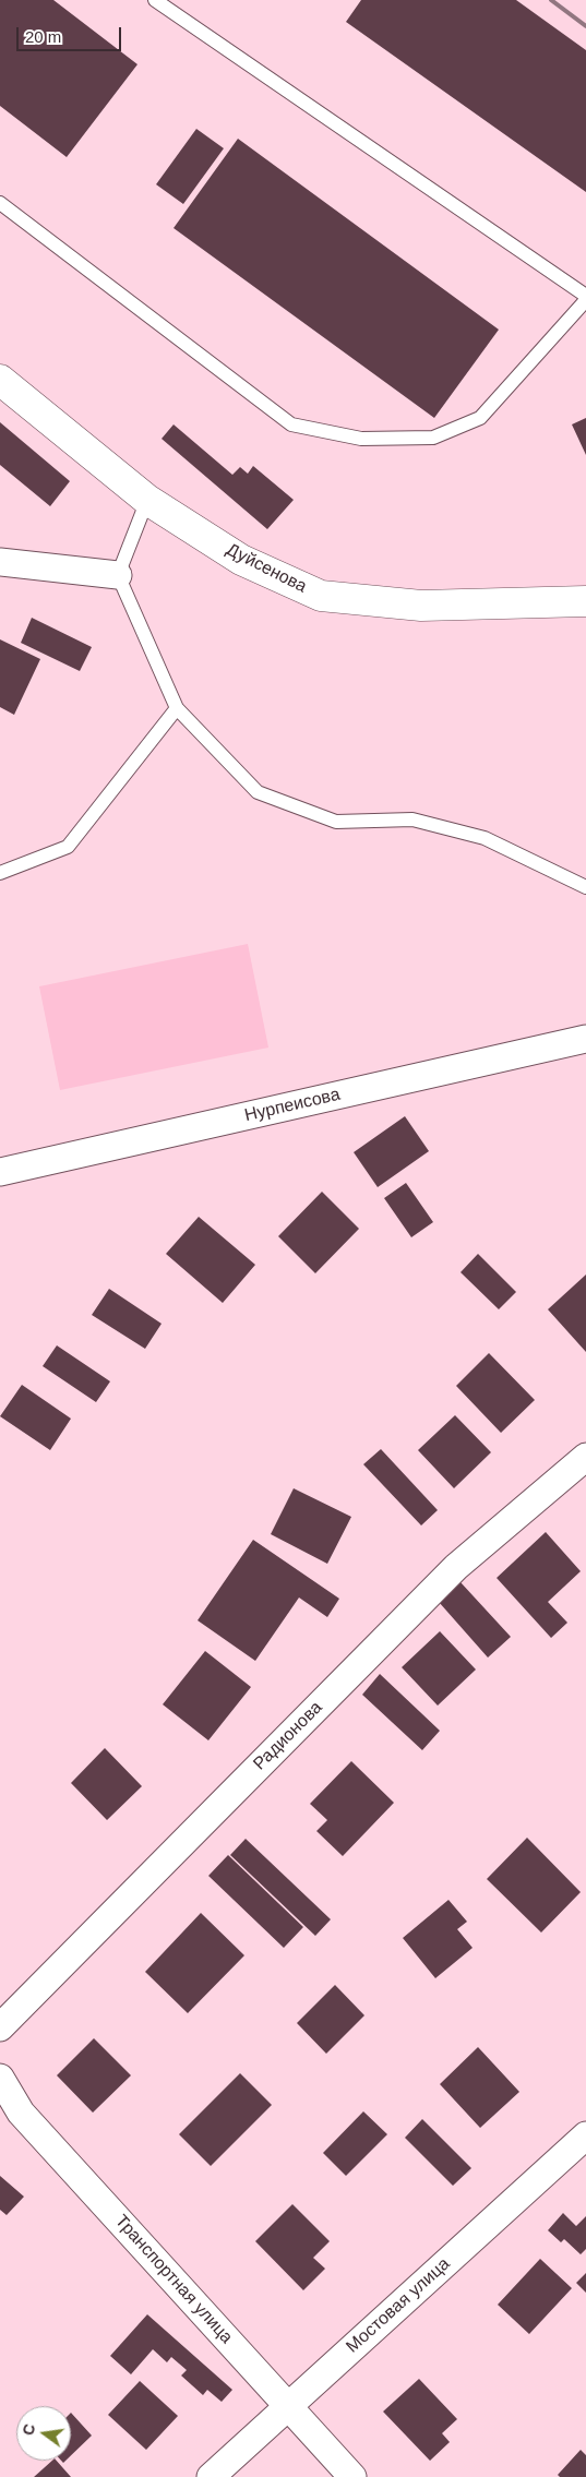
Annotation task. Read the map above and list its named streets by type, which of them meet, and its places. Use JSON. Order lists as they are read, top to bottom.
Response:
{
  "streets": {
    "main road": ["Дуйсенова"],
    "street": [
      "Нурпеисова",
      "Радионова",
      "Транспортная улица",
      "Мостовая улица"
    ]
  },
  "crossings": [
    ["Транспортная улица", "Мостовая улица"]
  ],
  "scale_bar": "20 m",
  "north": "left"
}
